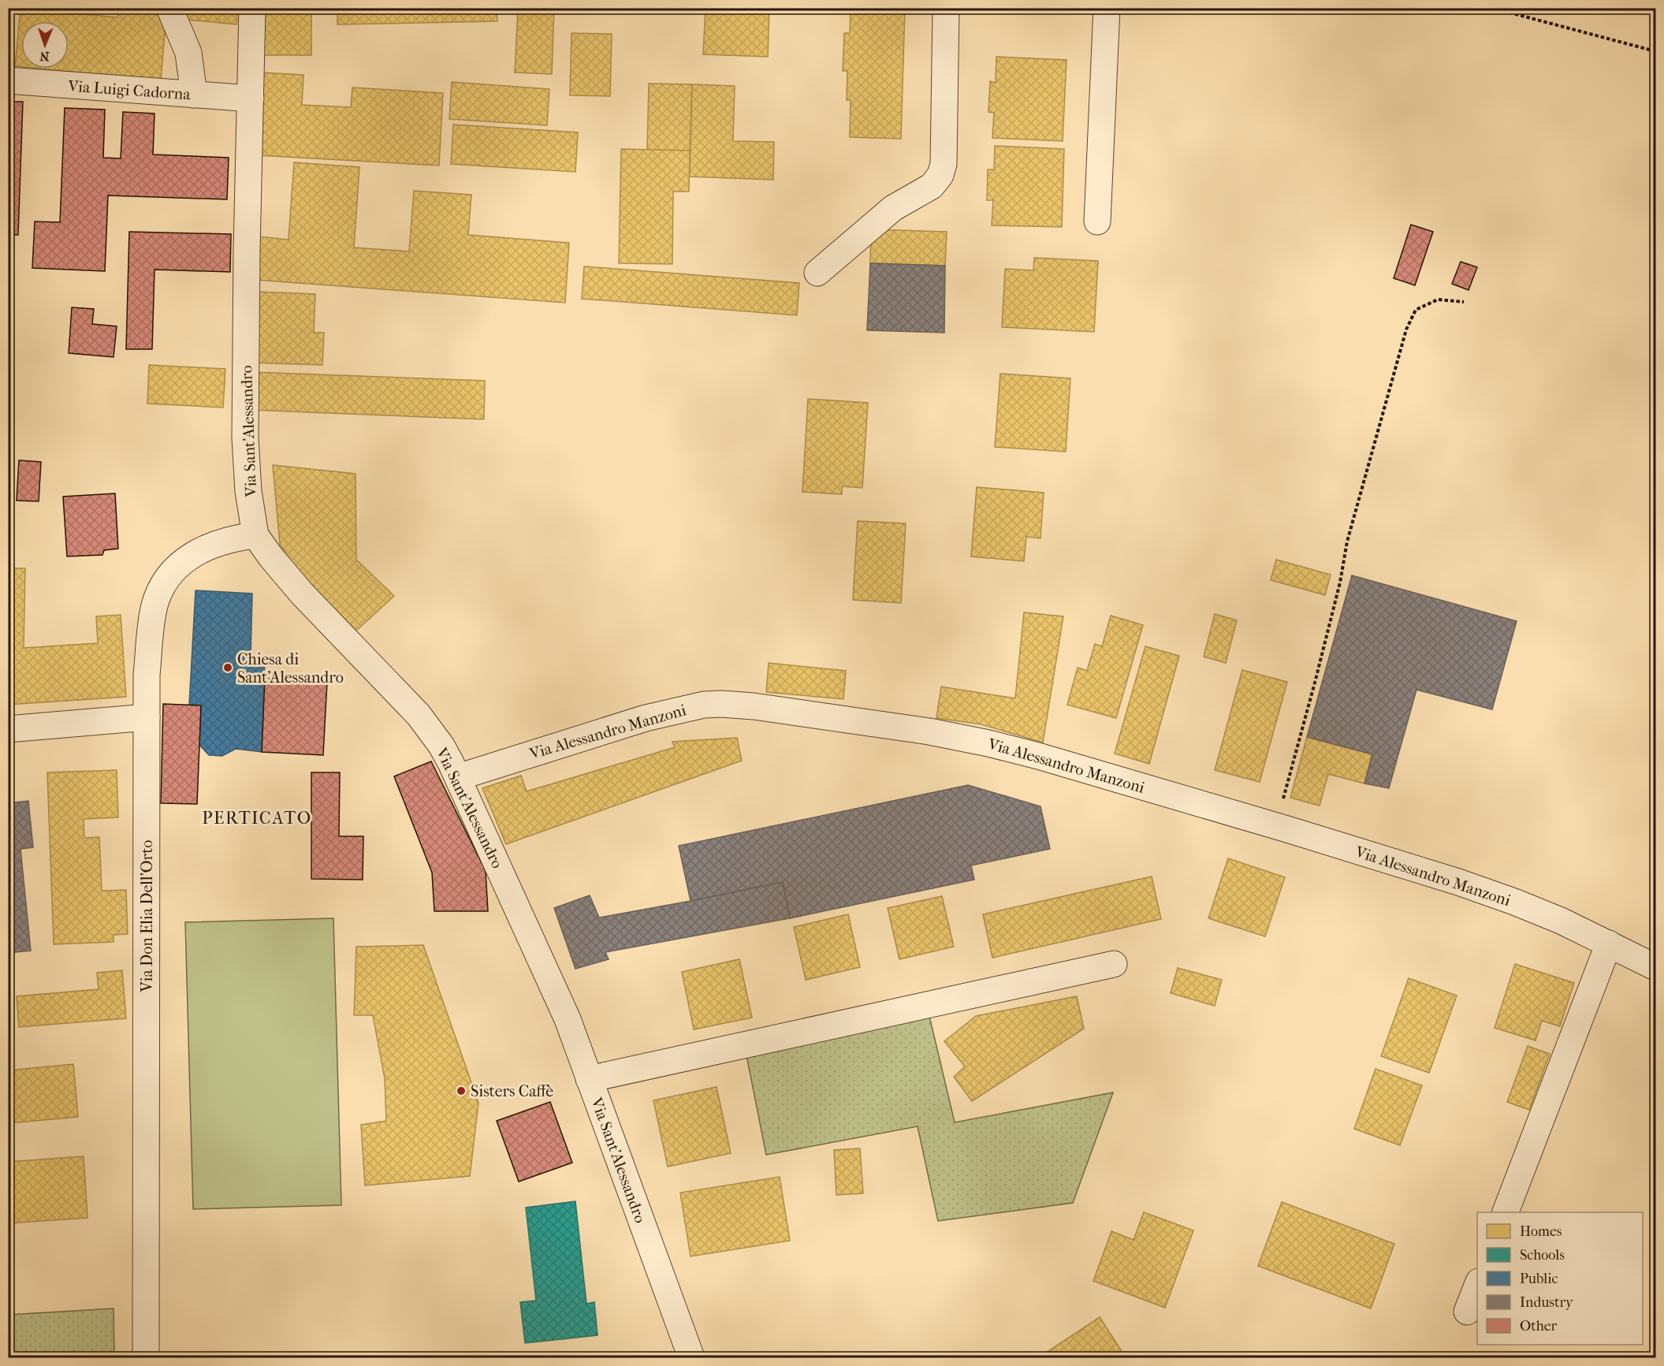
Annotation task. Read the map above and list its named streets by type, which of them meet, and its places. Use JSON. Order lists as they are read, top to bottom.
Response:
{
  "streets": {
    "street": [
      "Via Luigi Cadorna",
      "Via Sant'Alessandro",
      "Via Alessandro Manzoni",
      "Via Don Elia Dell'Orto"
    ]
  },
  "crossings": [
    ["Via Luigi Cadorna", "Via Sant'Alessandro"],
    ["Via Sant'Alessandro", "Via Alessandro Manzoni"],
    ["Via Sant'Alessandro", "Via Don Elia Dell'Orto"]
  ],
  "districts": ["PERTICATO"],
  "places": ["Chiesa di Sant'Alessandro", "Sisters Caffè"],
  "legend": [
    "Homes",
    "Schools",
    "Public",
    "Industry",
    "Other"
  ],
  "north": "bottom"
}
